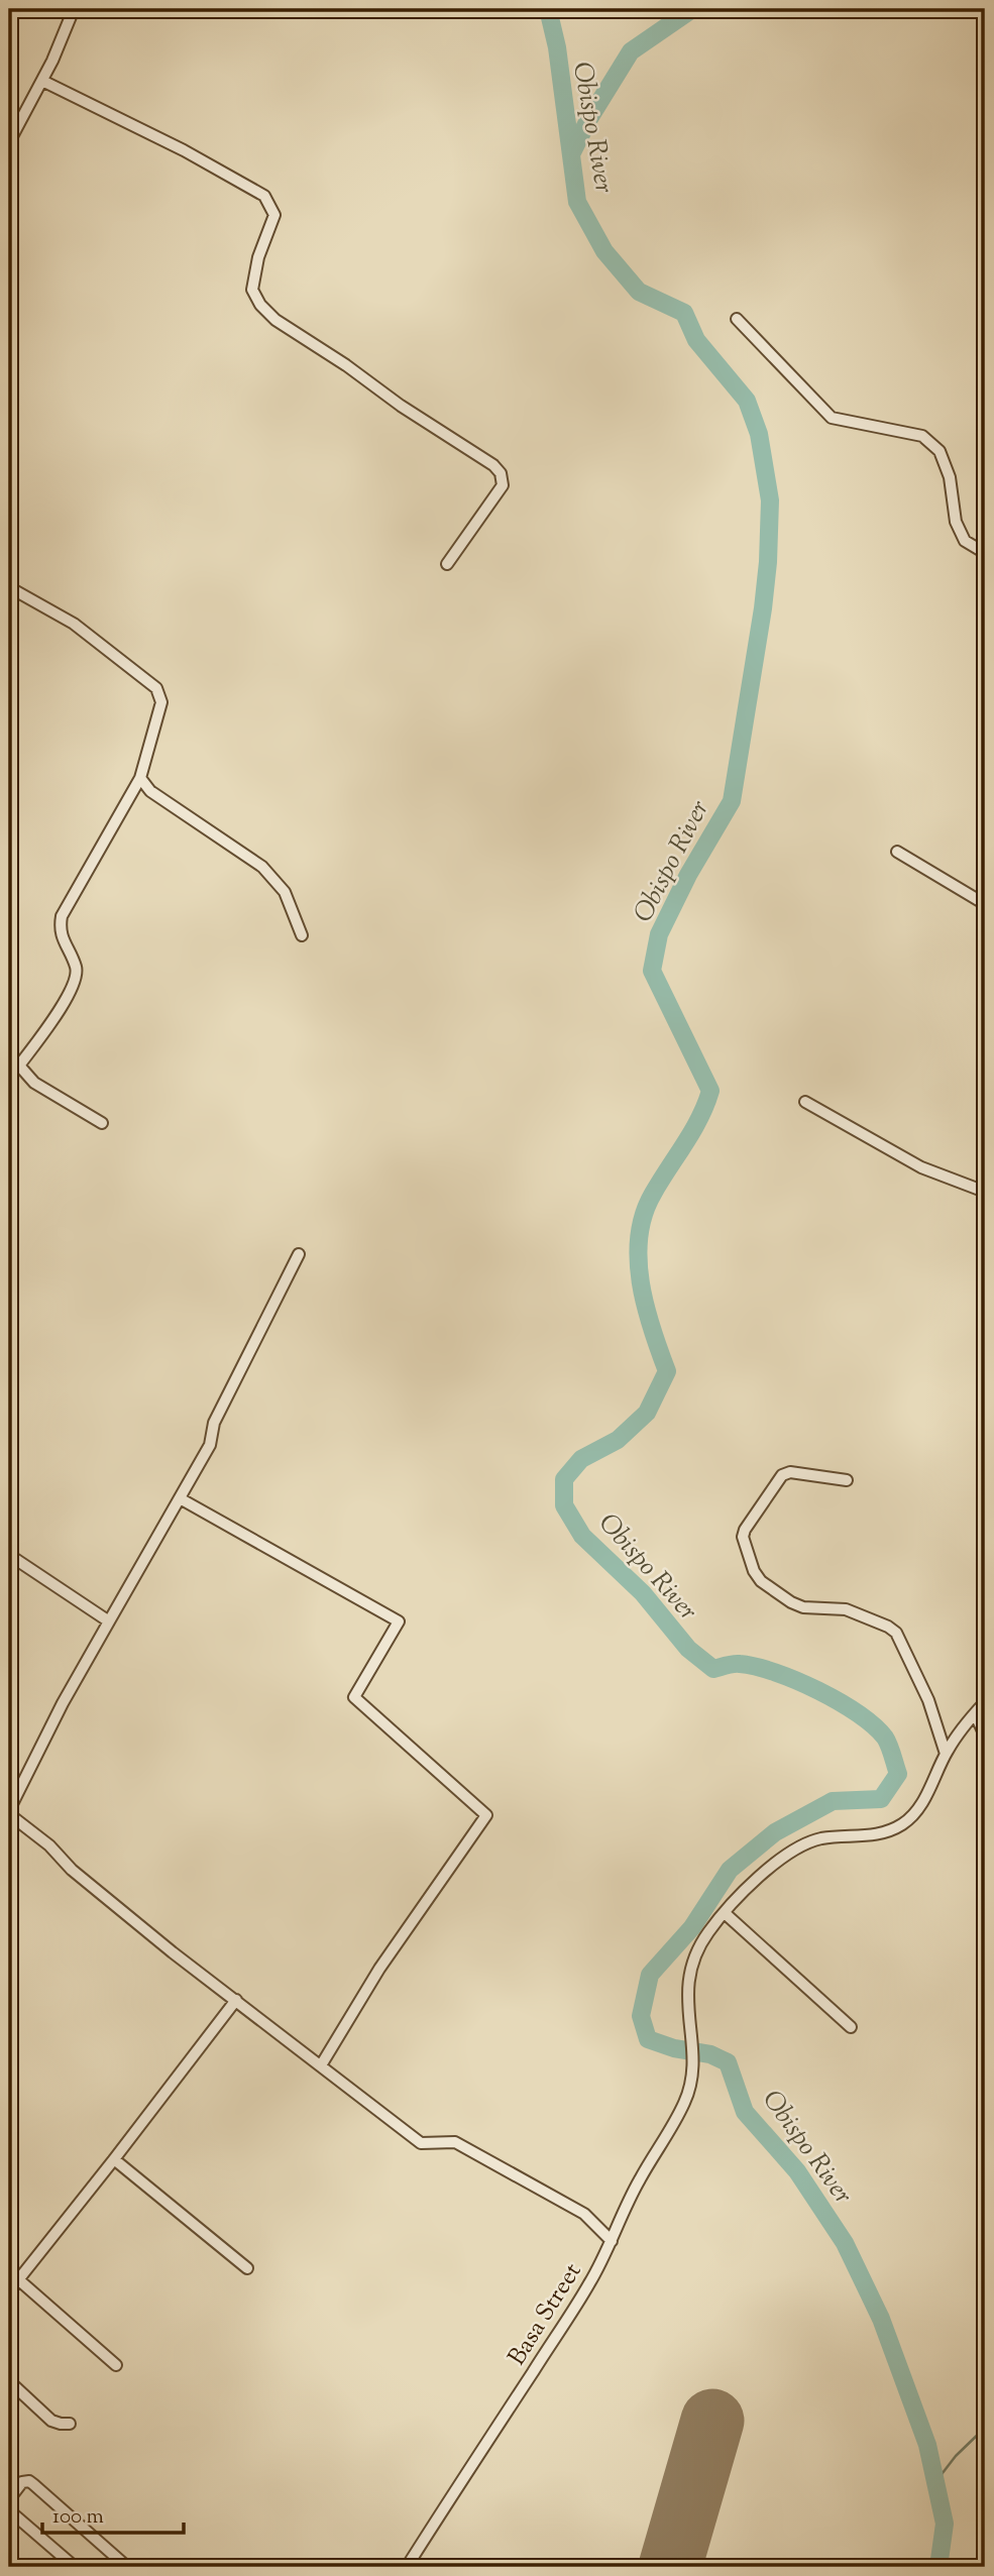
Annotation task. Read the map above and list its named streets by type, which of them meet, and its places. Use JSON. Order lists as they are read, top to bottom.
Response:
{
  "streets": {
    "street": ["Basa Street"]
  },
  "water": ["Obispo River"],
  "scale_bar": "100 m"
}
